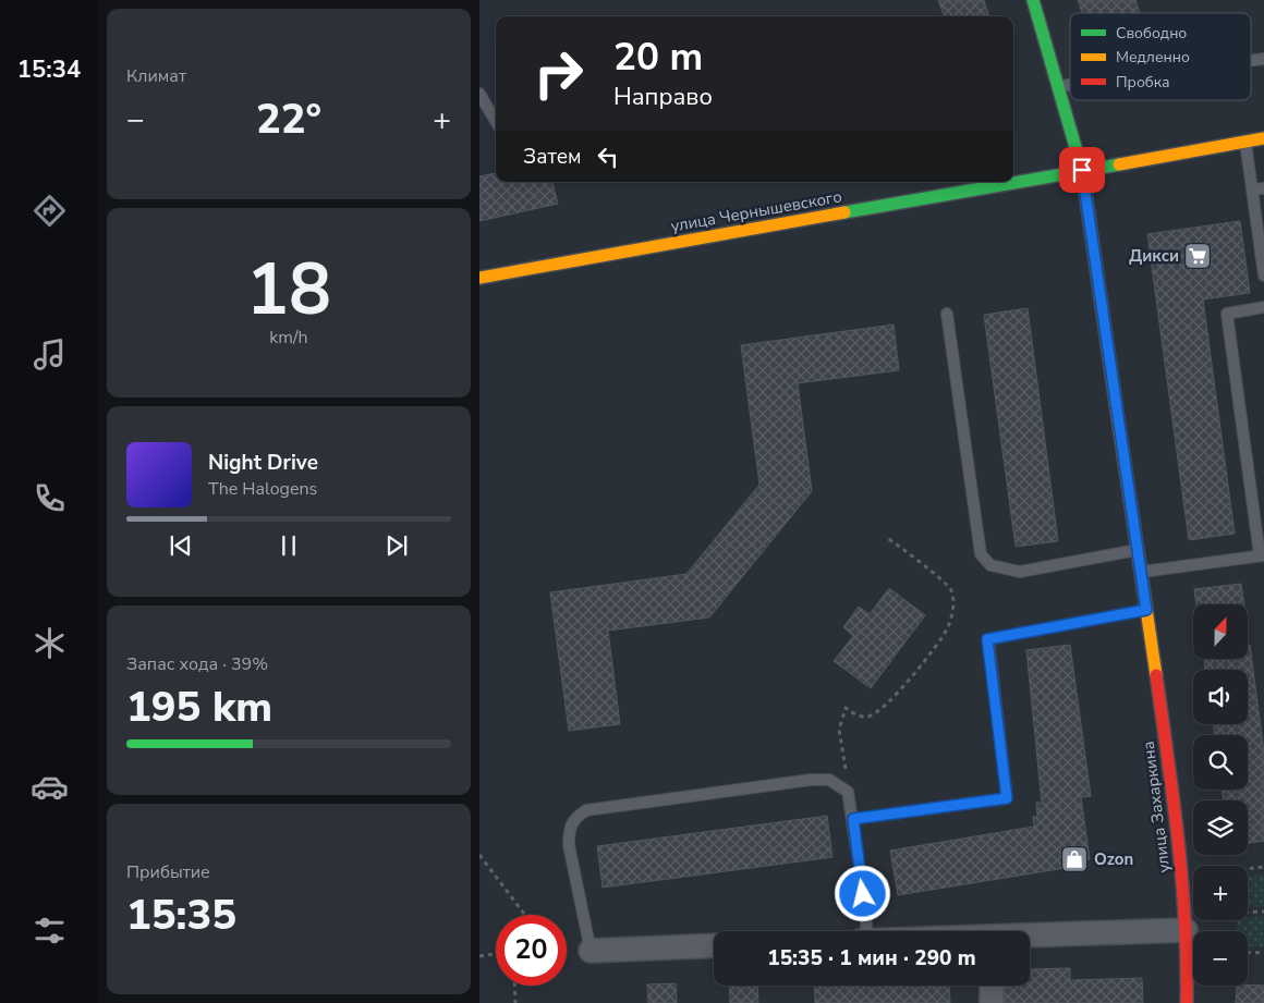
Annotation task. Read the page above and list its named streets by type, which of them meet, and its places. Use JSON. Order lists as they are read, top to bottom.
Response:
{
  "streets": {
    "street": ["улица Чернышевского", "улица Захаркина"]
  },
  "crossings": [
    ["улица Чернышевского", "улица Захаркина"]
  ],
  "places": {
    "supermarket": ["Дикси"],
    "shop": ["Ozon"]
  },
  "legend": ["Свободно", "Медленно", "Пробка"],
  "north": "top",
  "page": {
    "tabs": "15:34",
    "tile": [
      "Климат",
      ["18", "km/h"],
      ["Запас хода · 39%", "195 km"],
      ["Прибытие", "15:35"]
    ],
    "turn": ["20 m", "Направо"],
    "heat": ["−", "22°", "+"],
    "then": "Затем",
    "song": ["Night Drive", "The Halogens"],
    "map_buttons": ["+", "−"],
    "limit": "20",
    "trip": "15:35 · 1 мин · 290 m"
  }
}
